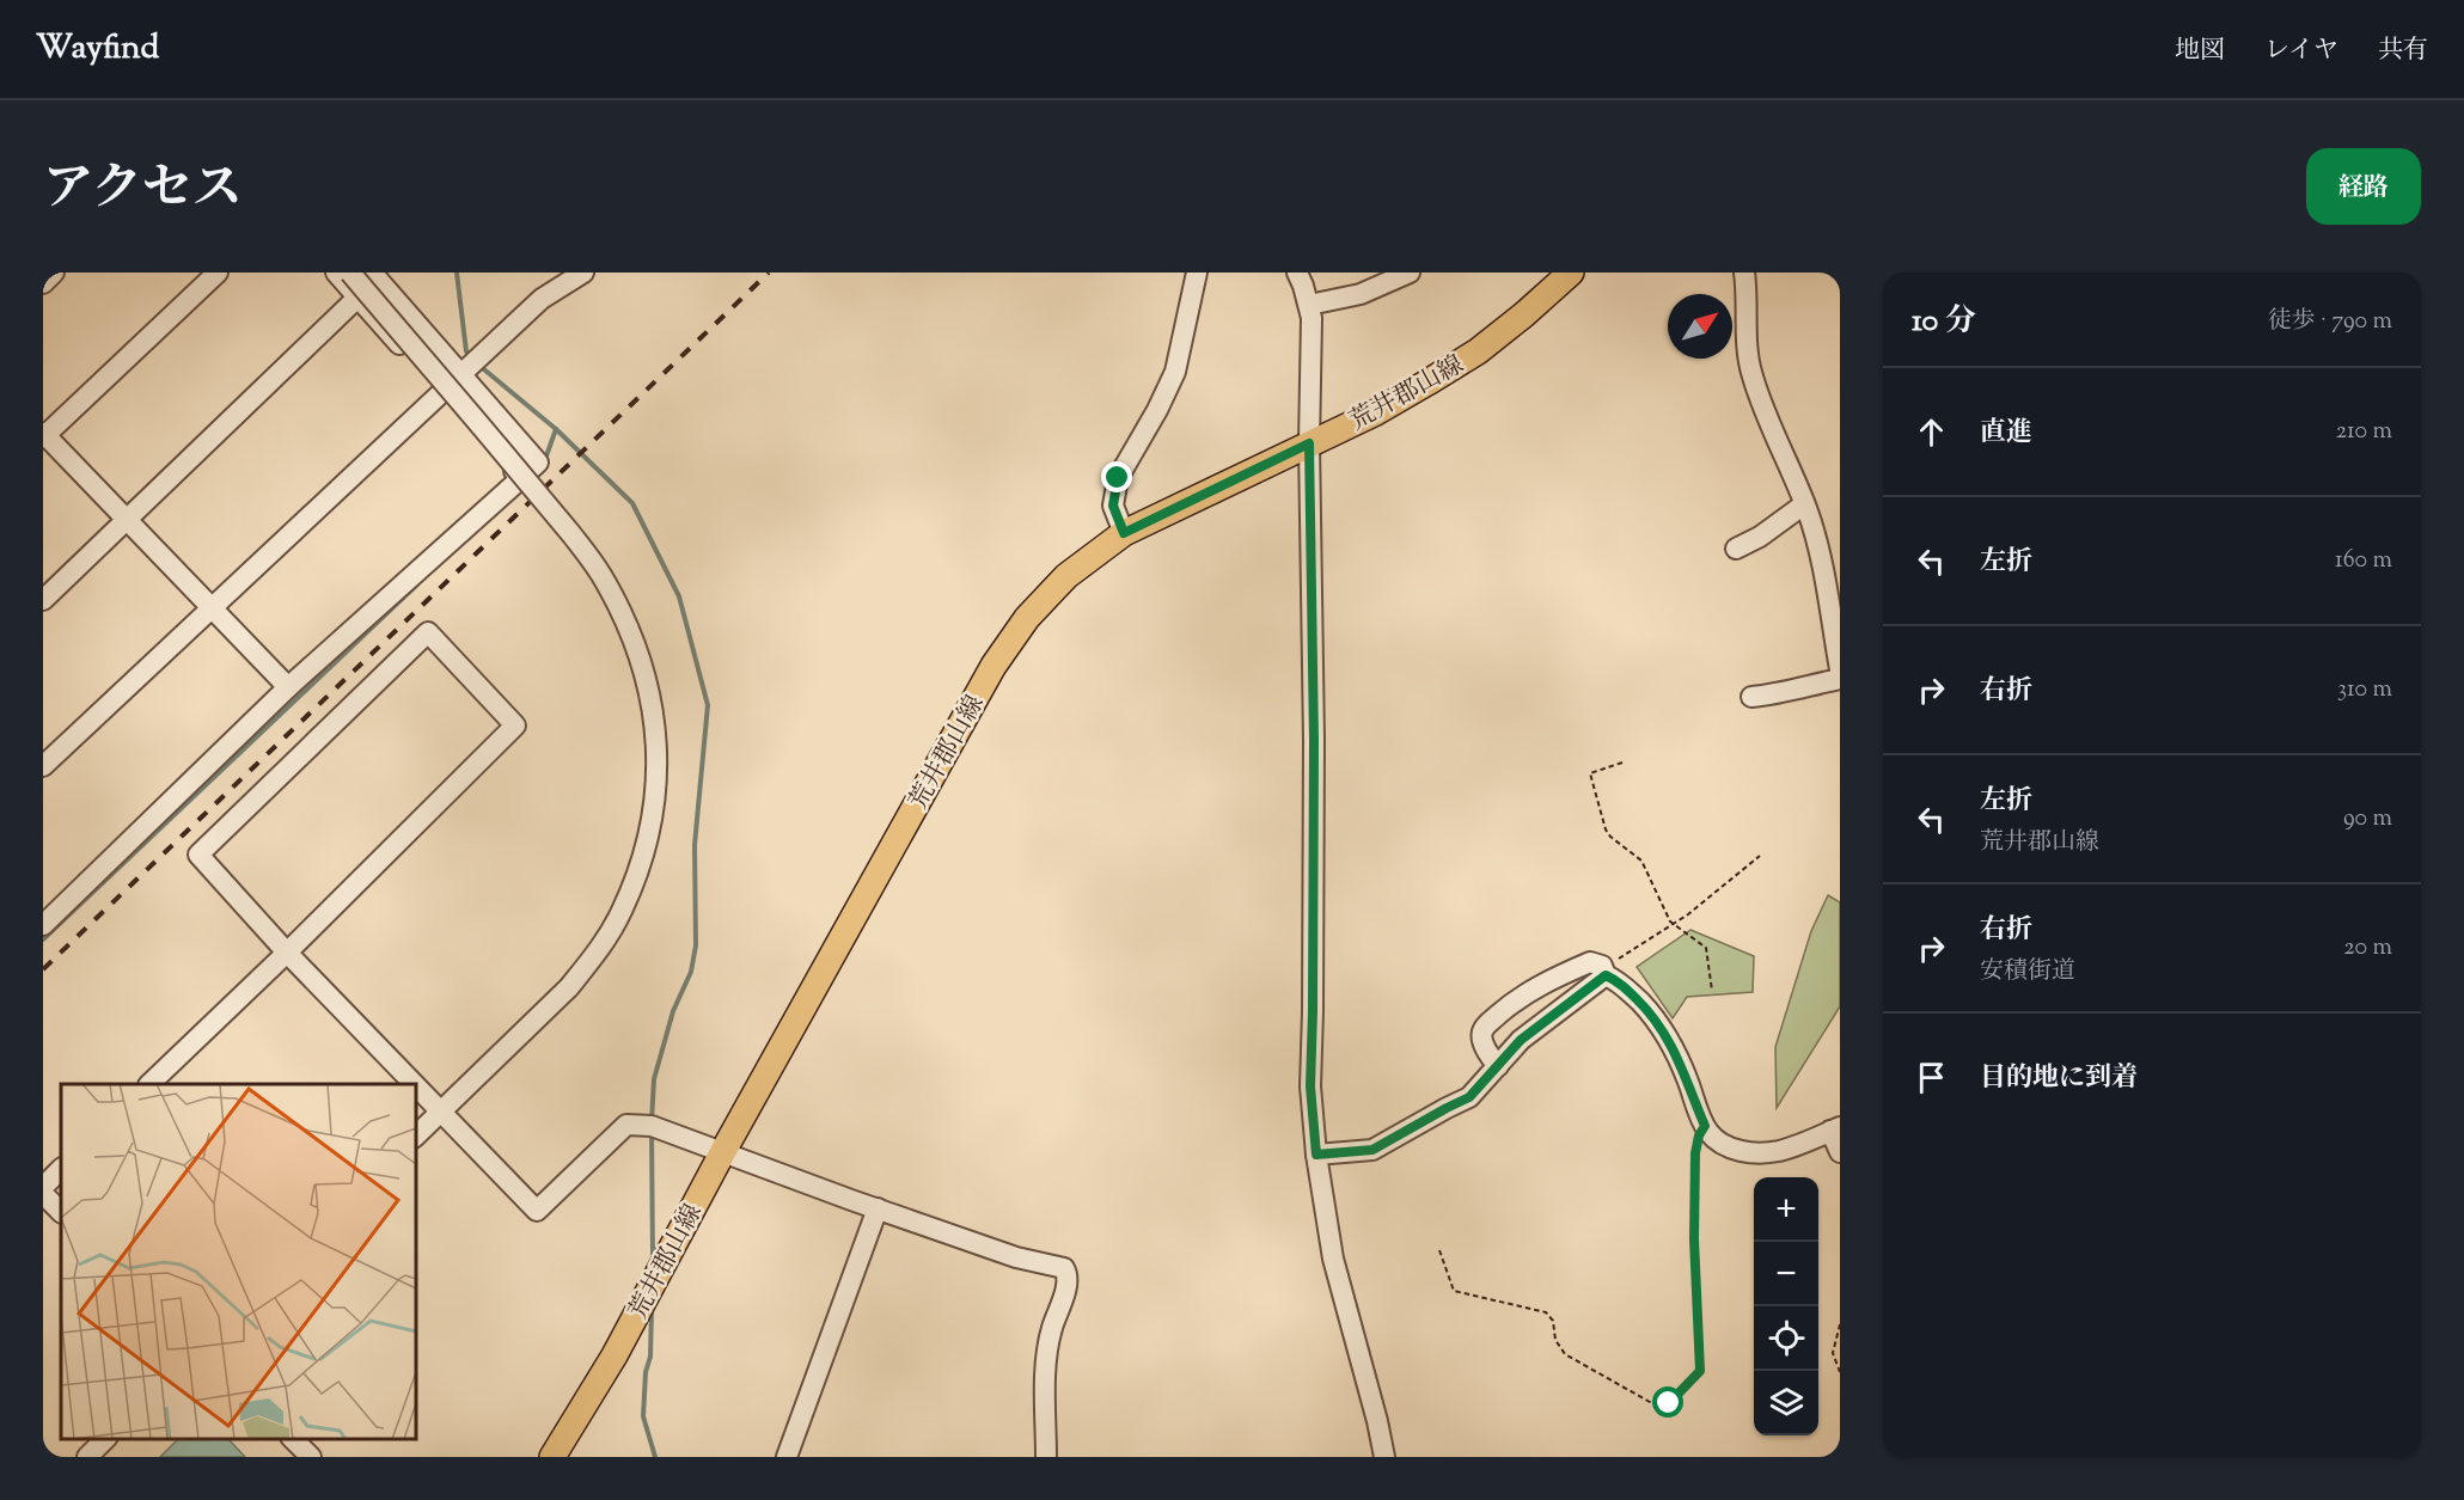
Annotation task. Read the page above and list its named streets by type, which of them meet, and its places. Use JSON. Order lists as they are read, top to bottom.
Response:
{
  "streets": {
    "main road": ["荒井郡山線"]
  },
  "north": "top right",
  "page": {
    "header": "Wayfind",
    "nav": ["地図", "レイヤ", "共有"],
    "title": "アクセス",
    "buttons": "経路",
    "heading": ["10 分", "徒歩 · 790 m"],
    "list": [
      ["直進", "210 m"],
      ["左折", "160 m"],
      ["右折", "310 m"],
      ["左折", "荒井郡山線", "90 m"],
      ["右折", "安積街道", "20 m"],
      "目的地に到着"
    ],
    "map_buttons": ["+", "−"]
  }
}
